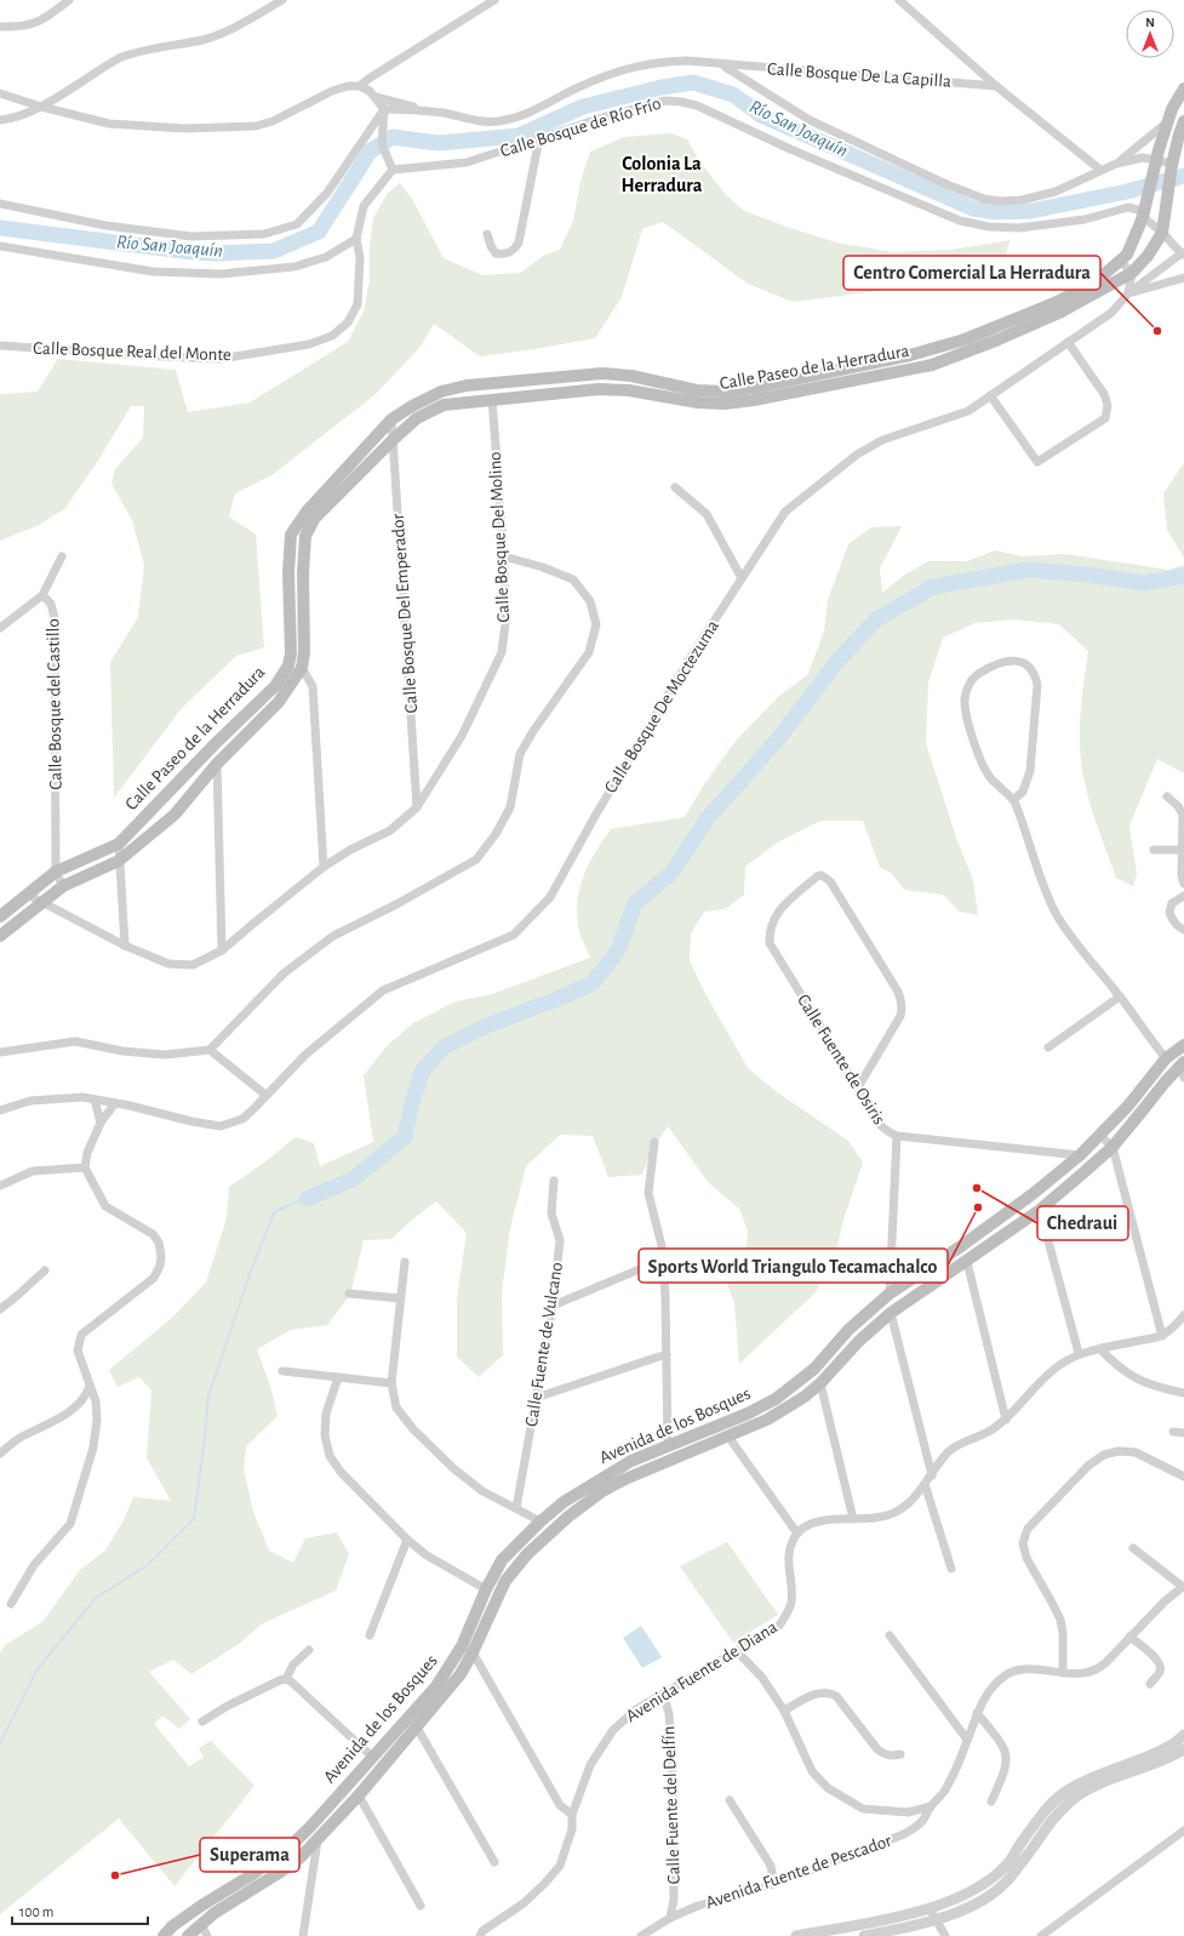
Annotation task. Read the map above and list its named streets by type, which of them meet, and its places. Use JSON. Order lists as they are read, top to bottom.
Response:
{
  "streets": {
    "main road": ["Calle Paseo de la Herradura", "Avenida de los Bosques"],
    "street": [
      "Calle Bosque De La Capilla",
      "Calle Bosque de Río Frío",
      "Calle Bosque Real del Monte",
      "Calle Bosque Del Molino",
      "Calle Bosque Del Emperador",
      "Calle Bosque del Castillo",
      "Calle Bosque De Moctezuma",
      "Calle Fuente de Osiris",
      "Calle Fuente de Vulcano",
      "Avenida Fuente de Diana",
      "Calle Fuente del Delfín",
      "Avenida Fuente de Pescador"
    ]
  },
  "crossings": [
    ["Calle Bosque De La Capilla", "Calle Bosque de Río Frío"],
    ["Calle Bosque de Río Frío", "Calle Bosque Real del Monte"],
    ["Calle Bosque de Río Frío", "Calle Paseo de la Herradura"],
    ["Calle Bosque de Río Frío", "Calle Bosque De Moctezuma"],
    ["Calle Paseo de la Herradura", "Calle Bosque Del Molino"],
    ["Calle Paseo de la Herradura", "Calle Bosque Del Emperador"],
    ["Calle Paseo de la Herradura", "Calle Bosque del Castillo"],
    ["Calle Paseo de la Herradura", "Calle Bosque De Moctezuma"],
    ["Calle Bosque Del Molino", "Calle Bosque Del Emperador"],
    ["Calle Fuente de Osiris", "Avenida de los Bosques"],
    ["Avenida Fuente de Diana", "Calle Fuente del Delfín"],
    ["Calle Fuente del Delfín", "Avenida Fuente de Pescador"]
  ],
  "districts": ["Colonia La Herradura"],
  "water": ["Río San Joaquín"],
  "places": [
    "Centro Comercial La Herradura",
    "Chedraui",
    "Sports World Triangulo Tecamachalco",
    "Superama"
  ],
  "scale_bar": "100 m",
  "north": "top"
}
